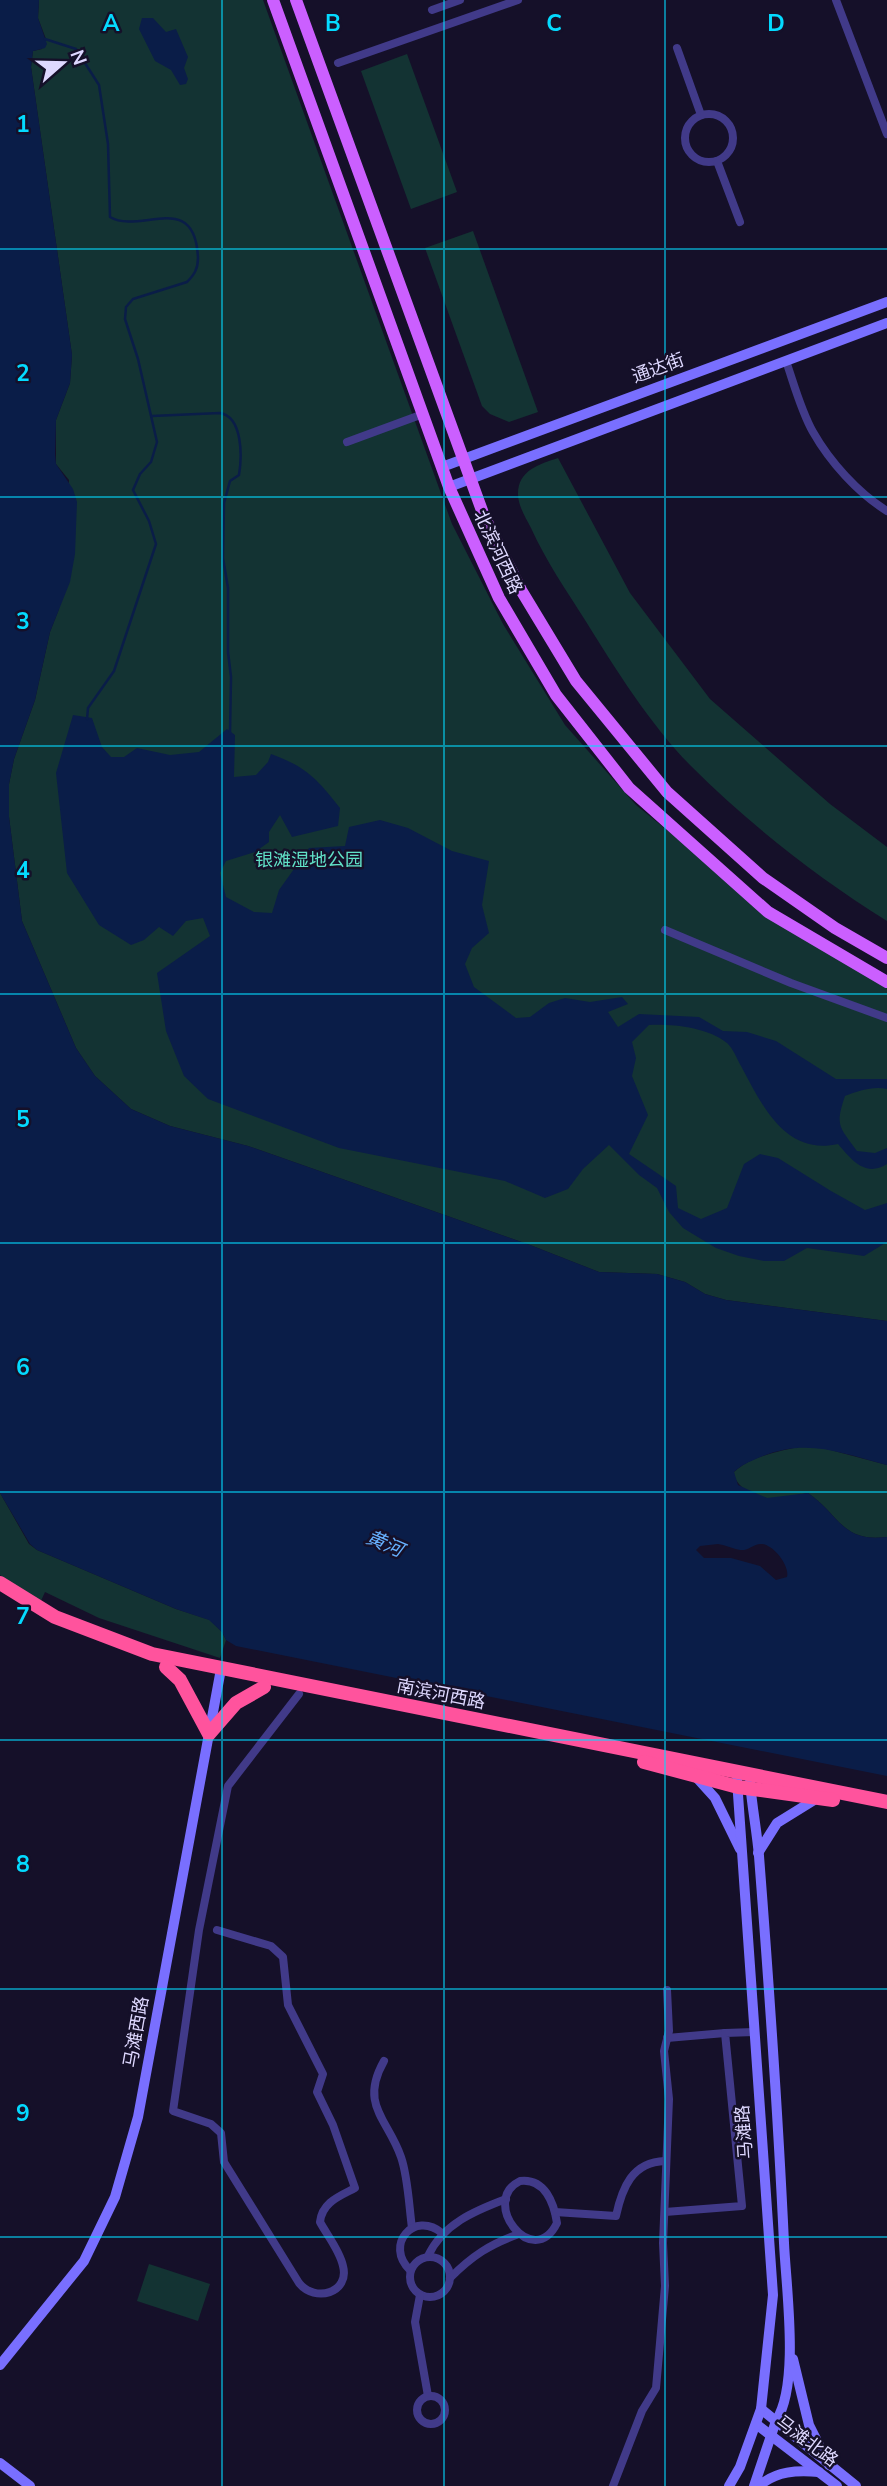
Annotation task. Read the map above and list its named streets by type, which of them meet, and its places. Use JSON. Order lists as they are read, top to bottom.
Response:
{
  "streets": {
    "highway": ["南滨河西路"],
    "main road": [
      "通达街",
      "北滨河西路",
      "马滩西路",
      "马滩路",
      "马滩北路"
    ]
  },
  "crossings": [
    ["通达街", "北滨河西路"],
    ["南滨河西路", "马滩西路"],
    ["南滨河西路", "马滩路"],
    ["马滩路", "马滩北路"]
  ],
  "water": ["黄河"],
  "parks": ["银滩湿地公园"],
  "north": "right",
  "grid": {
    "columns": [
      "A",
      "B",
      "C",
      "D"
    ],
    "rows": [
      "1",
      "2",
      "3",
      "4",
      "5",
      "6",
      "7",
      "8",
      "9"
    ]
  }
}
